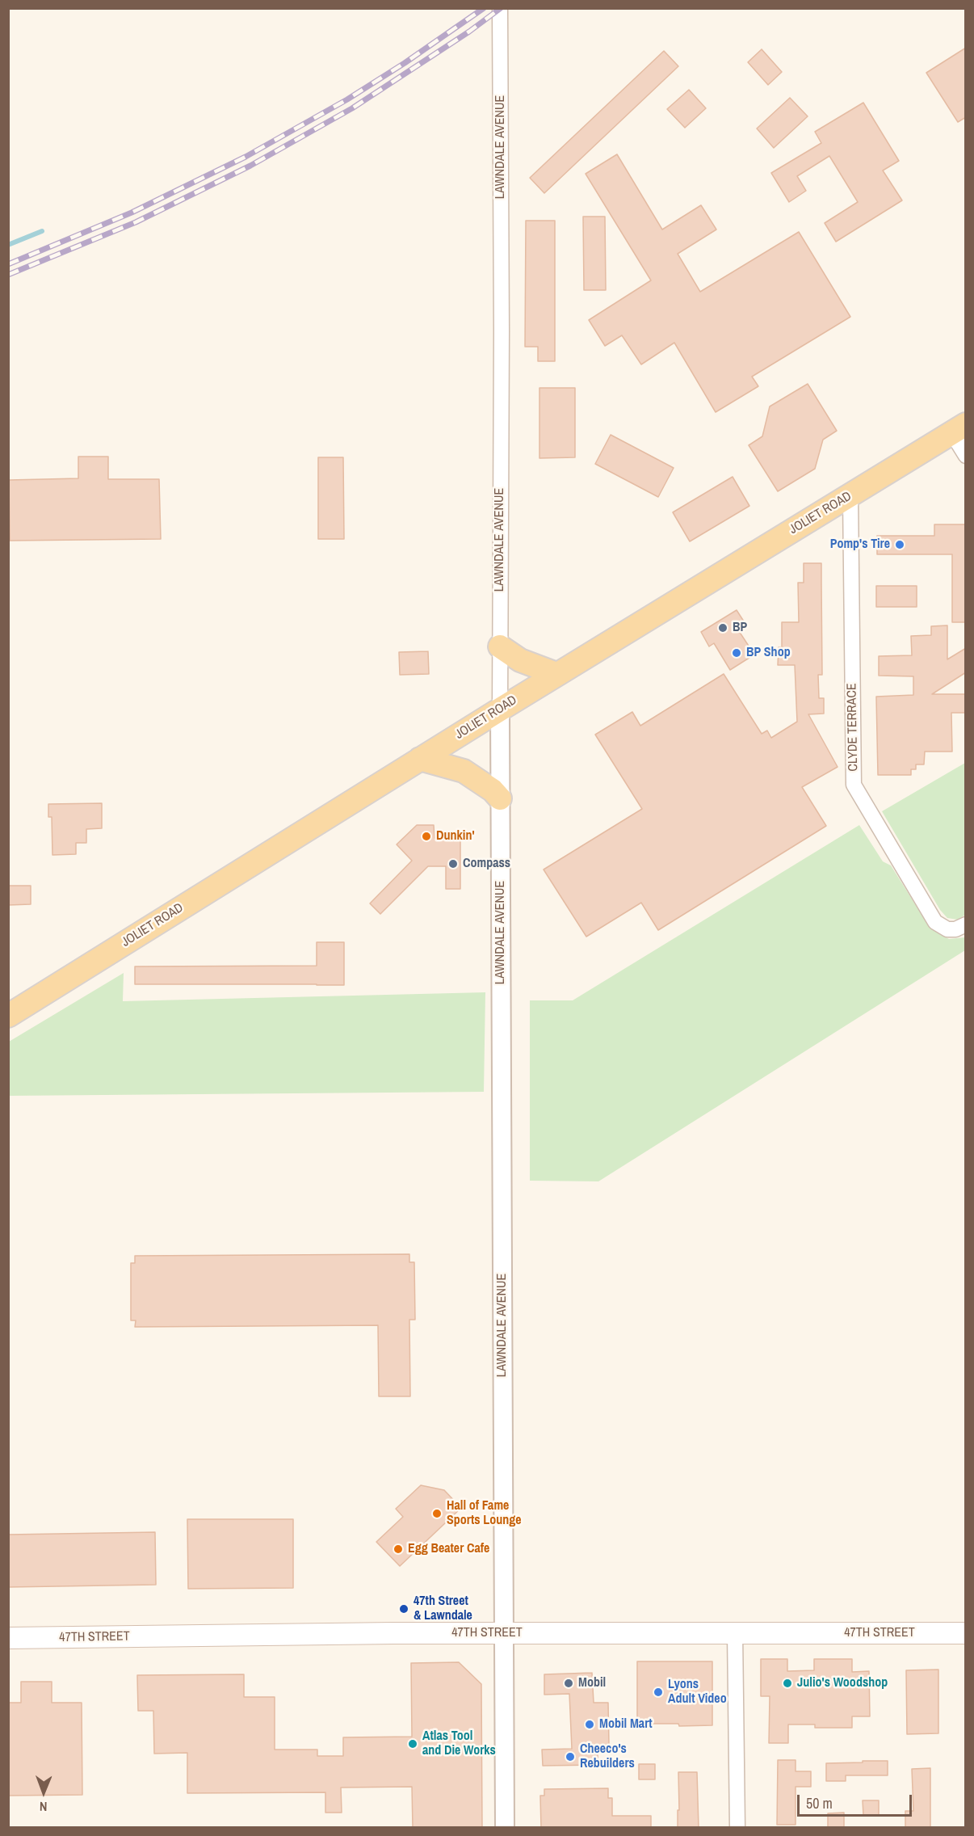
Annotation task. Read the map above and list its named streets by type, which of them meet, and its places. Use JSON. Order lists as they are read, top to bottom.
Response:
{
  "streets": {
    "main road": ["JOLIET ROAD", "47TH STREET"],
    "street": ["LAWNDALE AVENUE", "CLYDE TERRACE"]
  },
  "crossings": [
    ["LAWNDALE AVENUE", "JOLIET ROAD"],
    ["LAWNDALE AVENUE", "47TH STREET"],
    ["JOLIET ROAD", "CLYDE TERRACE"]
  ],
  "places": [
    "Pomp's Tire",
    "BP",
    "BP Shop",
    "Dunkin'",
    "Compass",
    "Hall of Fame Sports Lounge",
    "Egg Beater Cafe",
    "47th Street & Lawndale",
    "Mobil",
    "Julio's Woodshop",
    "Lyons Adult Video",
    "Mobil Mart",
    "Atlas Tool and Die Works",
    "Cheeco's Rebuilders"
  ],
  "scale_bar": "50 m",
  "north": "bottom"
}
